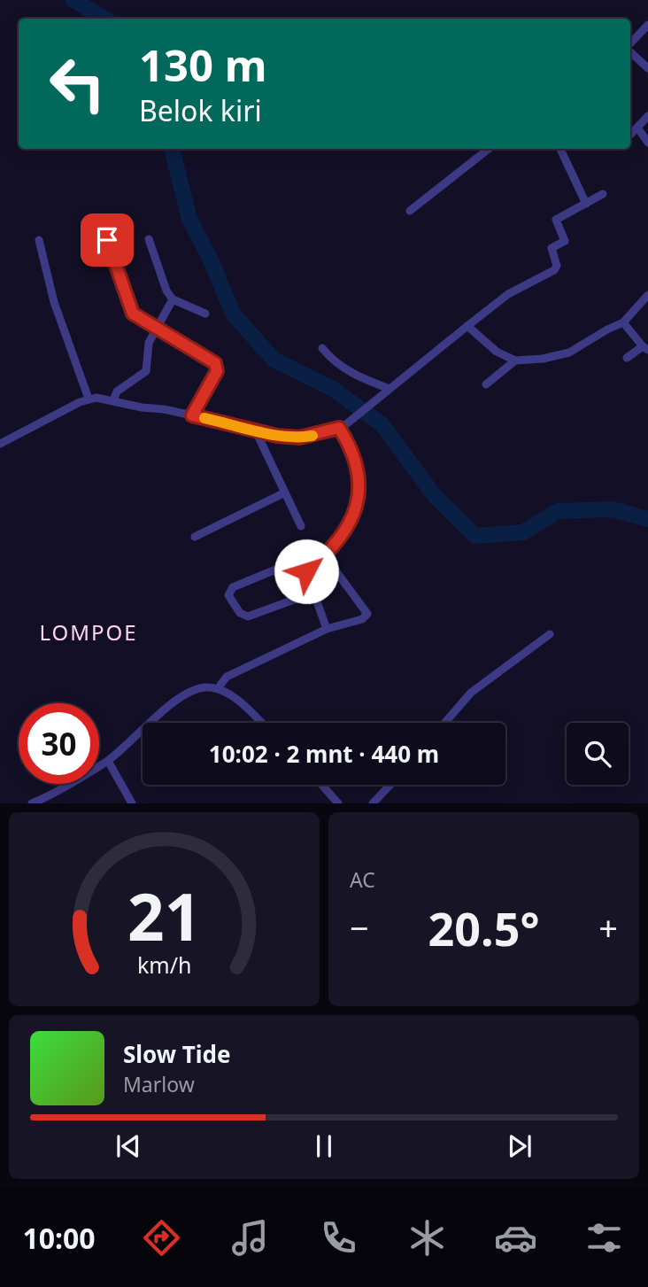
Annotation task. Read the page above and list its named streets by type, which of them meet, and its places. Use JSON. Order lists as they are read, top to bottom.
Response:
{
  "districts": ["LOMPOE"],
  "page": {
    "turn": ["130 m", "Belok kiri"],
    "limit": "30",
    "trip": "10:02 · 2 mnt · 440 m",
    "tile": "AC",
    "heat": ["−", "20.5°", "+"],
    "song": ["Slow Tide", "Marlow"],
    "tabs": "10:00",
    "gauge": ["21", "km/h"]
  }
}
